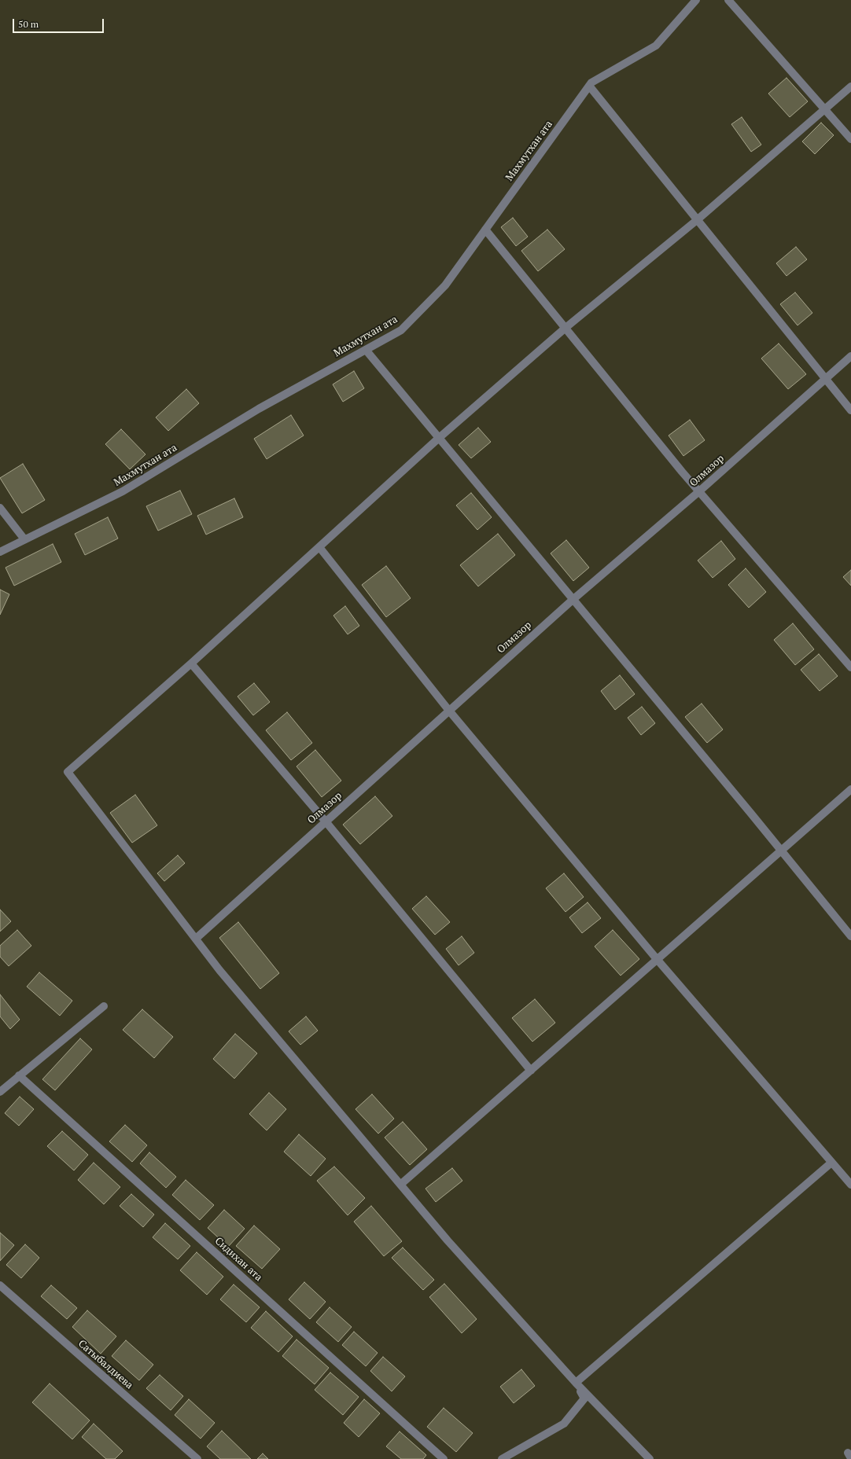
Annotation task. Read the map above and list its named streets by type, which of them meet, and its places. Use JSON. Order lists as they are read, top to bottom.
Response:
{
  "streets": {
    "street": [
      "Махмутхан ата",
      "Олмазор",
      "Сидихан ата",
      "Сатыбалдиева"
    ]
  },
  "scale_bar": "50 m"
}
